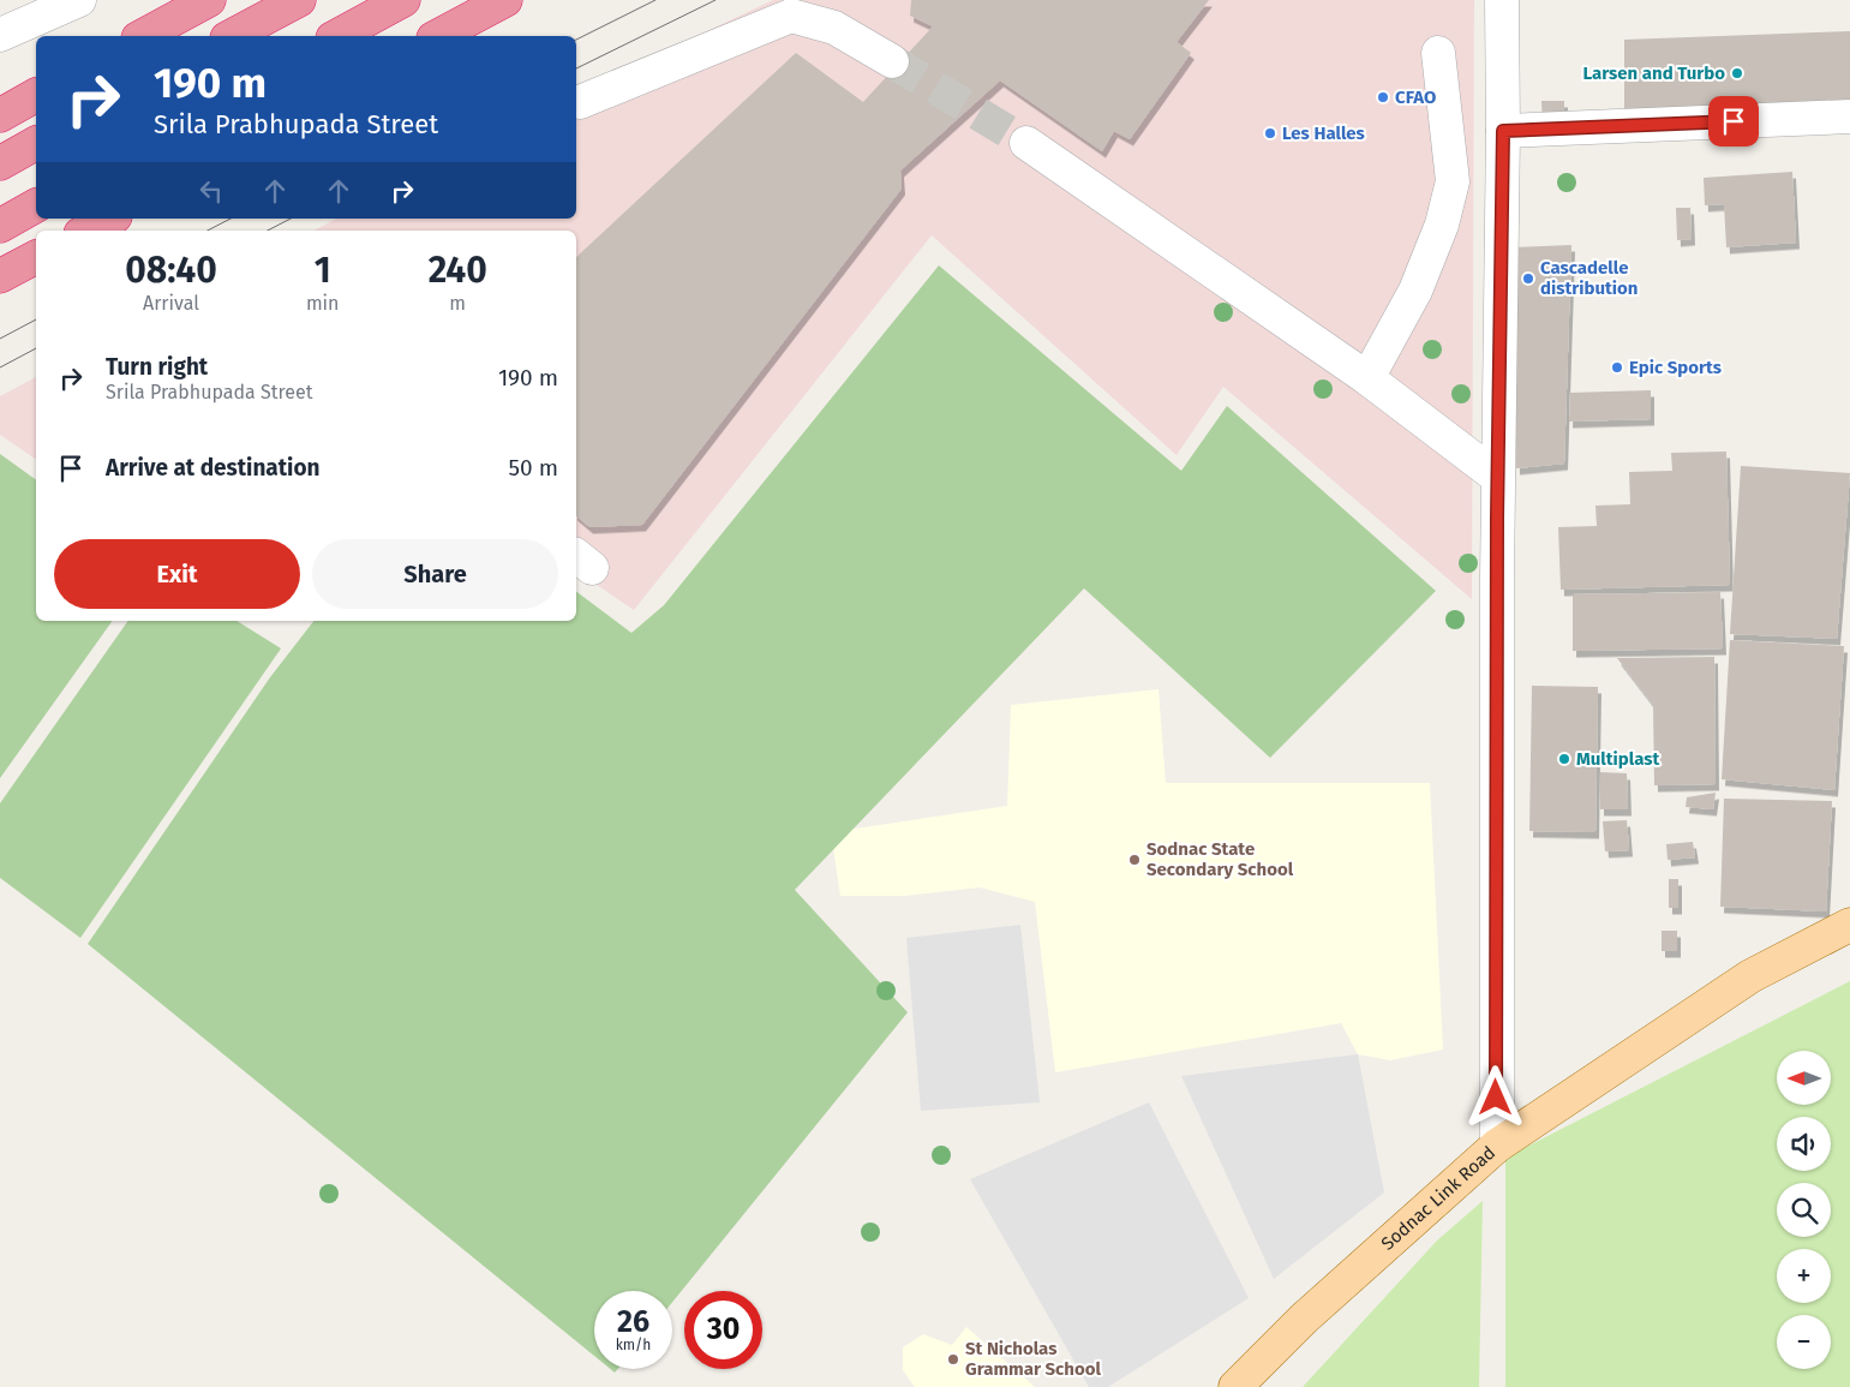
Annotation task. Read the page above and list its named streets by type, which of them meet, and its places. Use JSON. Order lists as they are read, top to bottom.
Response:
{
  "streets": {
    "main road": ["Sodnac Link Road"]
  },
  "places": [
    "Larsen and Turbo",
    "CFAO",
    "Les Halles",
    "Cascadelle distribution",
    "Epic Sports",
    "Multiplast",
    "Sodnac State Secondary School",
    "St Nicholas Grammar School"
  ],
  "north": "left",
  "page": {
    "turn": ["190 m", "Srila Prabhupada Street"],
    "eta": [
      "08:40",
      "Arrival",
      "1",
      "min",
      "240",
      "m"
    ],
    "list": [
      {
        "name": "Turn right",
        "note": "Srila Prabhupada Street",
        "value": "190 m"
      },
      {
        "name": "Arrive at destination",
        "value": "50 m"
      }
    ],
    "buttons": ["Exit", "Share"],
    "map_buttons": ["+", "−"],
    "speed": "26 km/h",
    "limit": "30"
  }
}
